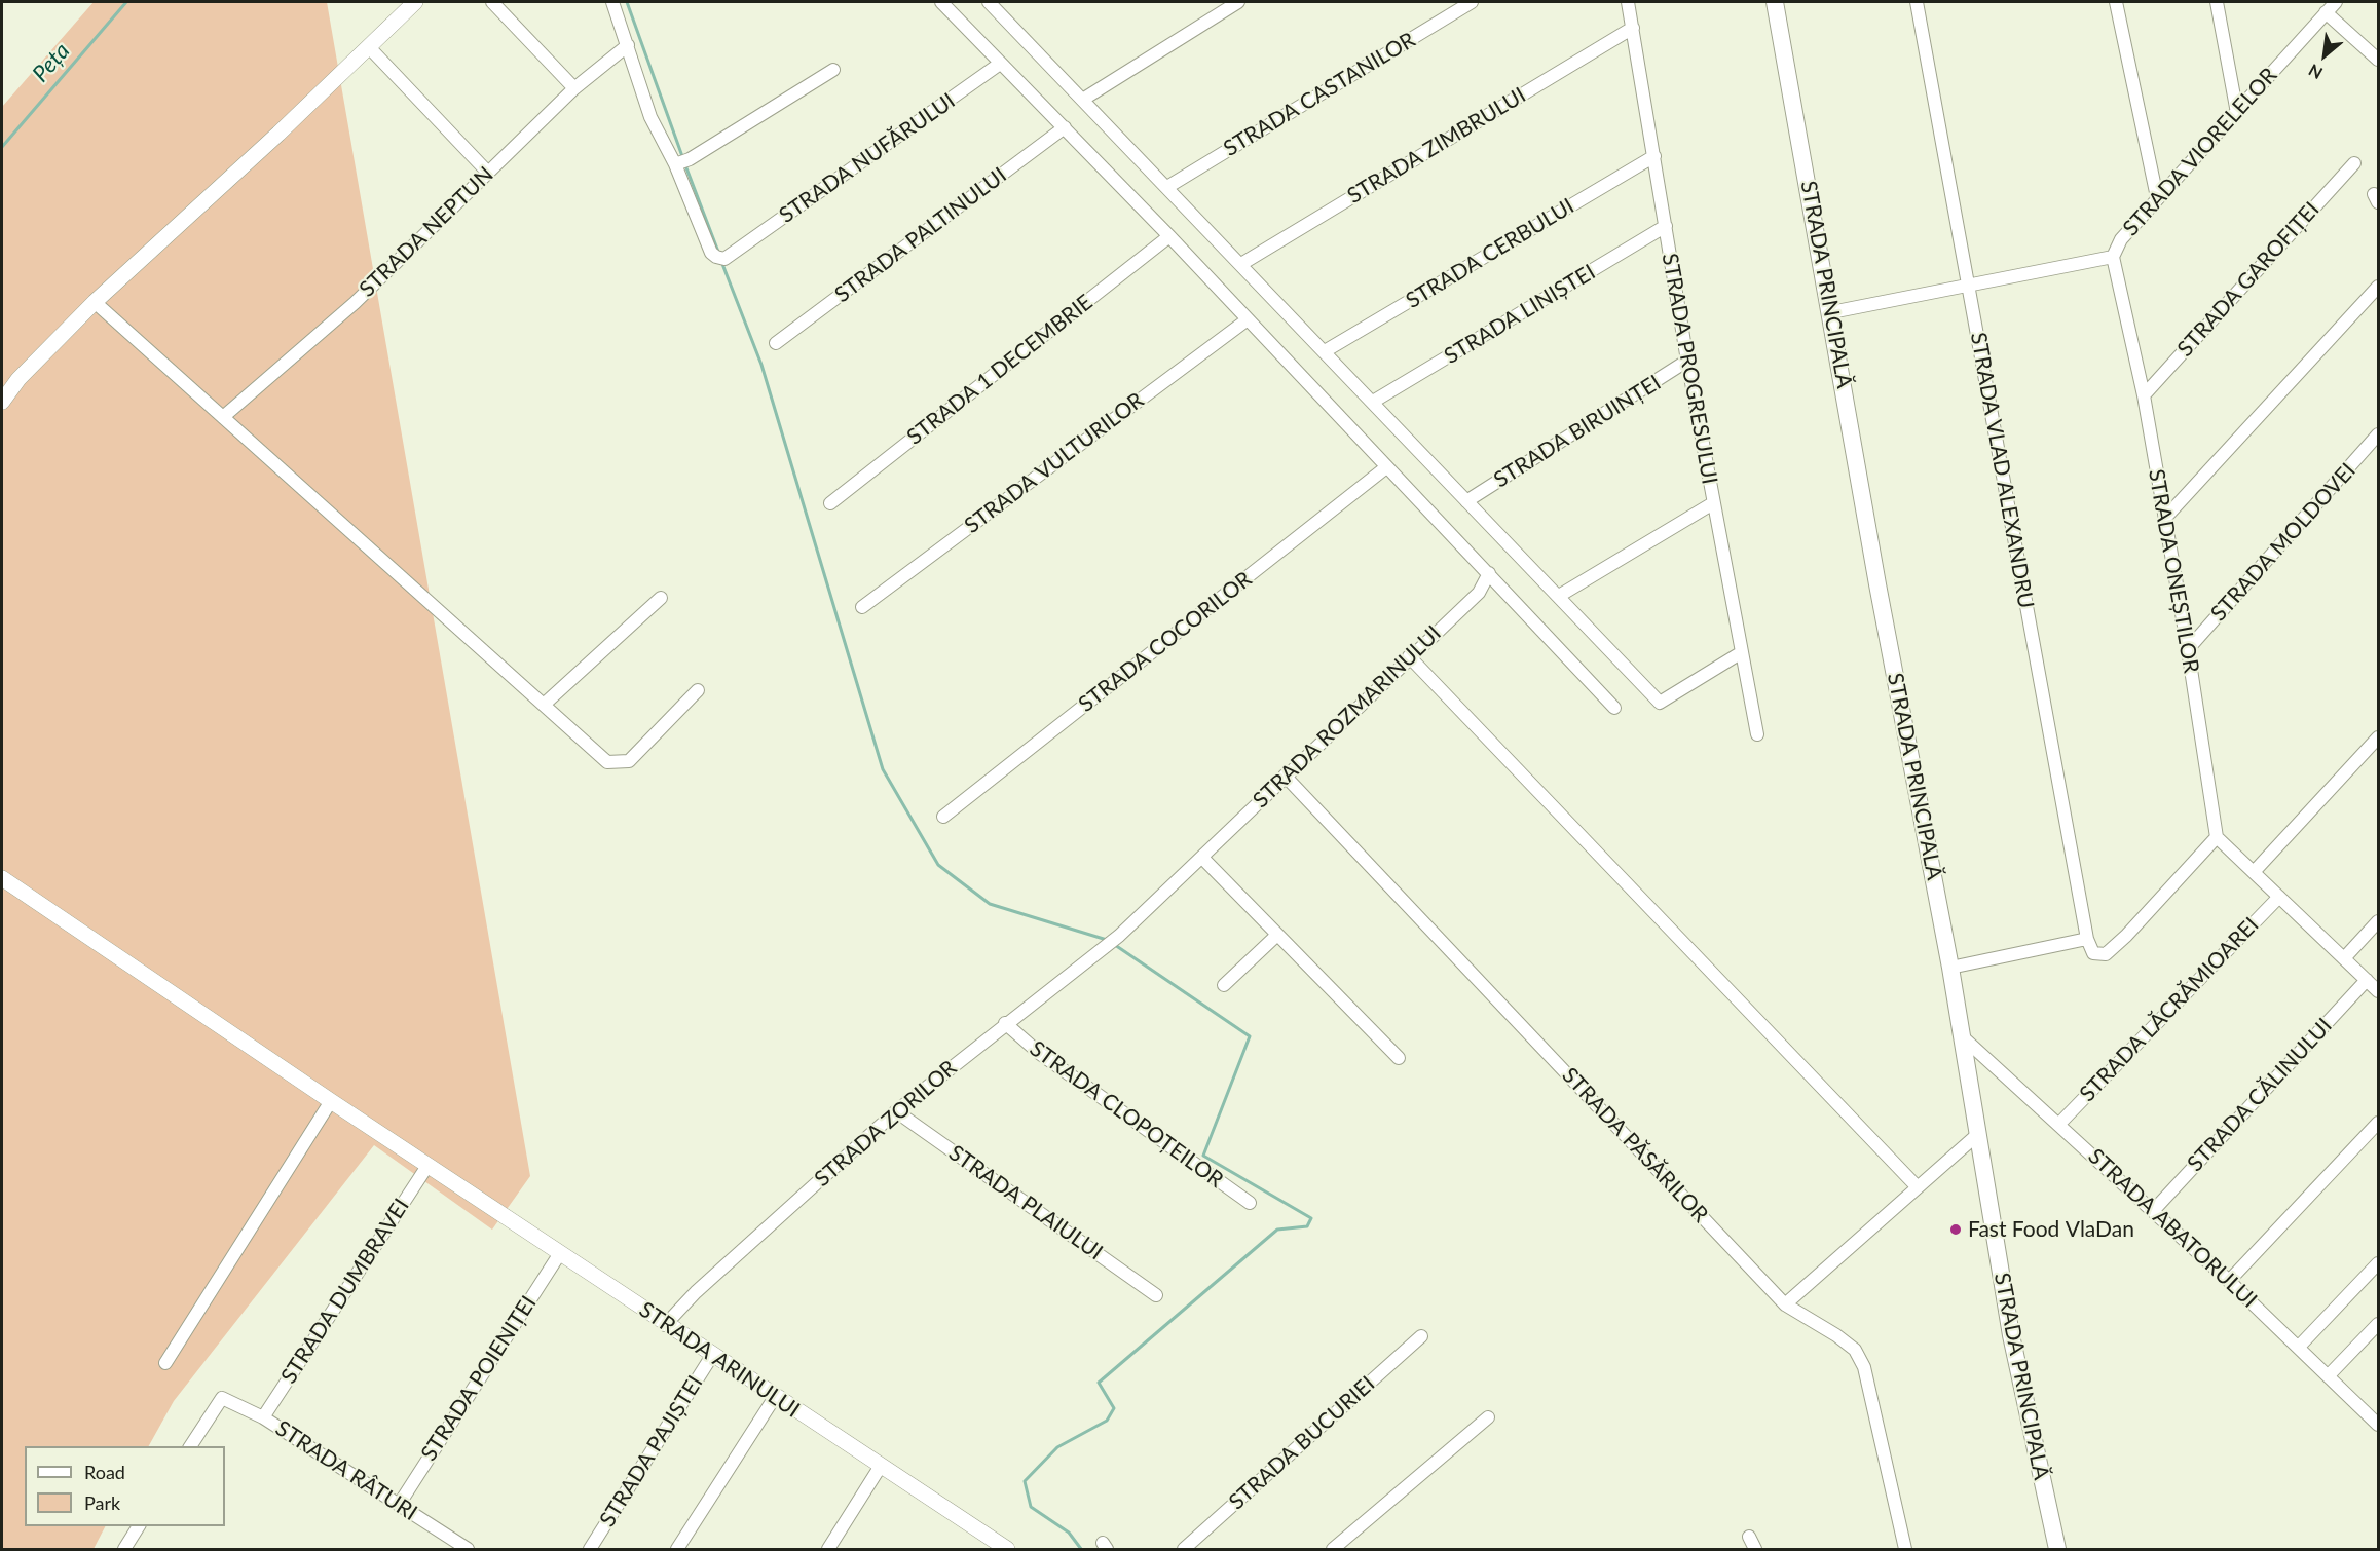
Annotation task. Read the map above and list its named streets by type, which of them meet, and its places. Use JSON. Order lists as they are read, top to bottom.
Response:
{
  "streets": {
    "main road": ["STRADA PRINCIPALĂ"],
    "street": [
      "STRADA CASTANILOR",
      "STRADA ZIMBRULUI",
      "STRADA VIORELELOR",
      "STRADA NUFĂRULUI",
      "STRADA NEPTUN",
      "STRADA PALTINULUI",
      "STRADA CERBULUI",
      "STRADA GAROFIȚEI",
      "STRADA LINIȘTEI",
      "STRADA PROGRESULUI",
      "STRADA 1 DECEMBRIE",
      "STRADA BIRUINȚEI",
      "STRADA VULTURILOR",
      "STRADA VLAD ALEXANDRU",
      "STRADA MOLDOVEI",
      "STRADA ONEȘTILOR",
      "STRADA COCORILOR",
      "STRADA ROZMARINULUI",
      "STRADA LĂCRĂMIOAREI",
      "STRADA CĂLINULUI",
      "STRADA CLOPOȚEILOR",
      "STRADA ZORILOR",
      "STRADA PĂSĂRILOR",
      "STRADA PLAIULUI",
      "STRADA ABATORULUI",
      "STRADA DUMBRAVEI",
      "STRADA ARINULUI",
      "STRADA POIENIȚEI",
      "STRADA BUCURIEI",
      "STRADA PAJIȘTEI",
      "STRADA RÂTURI"
    ]
  },
  "crossings": [
    ["STRADA ZIMBRULUI", "STRADA PROGRESULUI"],
    ["STRADA VIORELELOR", "STRADA PRINCIPALĂ"],
    ["STRADA VIORELELOR", "STRADA VLAD ALEXANDRU"],
    ["STRADA VIORELELOR", "STRADA ONEȘTILOR"],
    ["STRADA CERBULUI", "STRADA PROGRESULUI"],
    ["STRADA GAROFIȚEI", "STRADA ONEȘTILOR"],
    ["STRADA PRINCIPALĂ", "STRADA ABATORULUI"],
    ["STRADA LINIȘTEI", "STRADA PROGRESULUI"],
    ["STRADA PROGRESULUI", "STRADA BIRUINȚEI"],
    ["STRADA MOLDOVEI", "STRADA ONEȘTILOR"],
    ["STRADA ROZMARINULUI", "STRADA ZORILOR"],
    ["STRADA ROZMARINULUI", "STRADA PĂSĂRILOR"],
    ["STRADA LĂCRĂMIOAREI", "STRADA ABATORULUI"],
    ["STRADA CĂLINULUI", "STRADA ABATORULUI"],
    ["STRADA CLOPOȚEILOR", "STRADA ZORILOR"],
    ["STRADA ZORILOR", "STRADA PLAIULUI"],
    ["STRADA ZORILOR", "STRADA ARINULUI"],
    ["STRADA DUMBRAVEI", "STRADA ARINULUI"],
    ["STRADA DUMBRAVEI", "STRADA RÂTURI"],
    ["STRADA ARINULUI", "STRADA POIENIȚEI"],
    ["STRADA ARINULUI", "STRADA PAJIȘTEI"],
    ["STRADA POIENIȚEI", "STRADA RÂTURI"]
  ],
  "water": ["Peța"],
  "places": ["Fast Food VlaDan"],
  "legend": ["Road", "Park"],
  "north": "bottom left"
}
